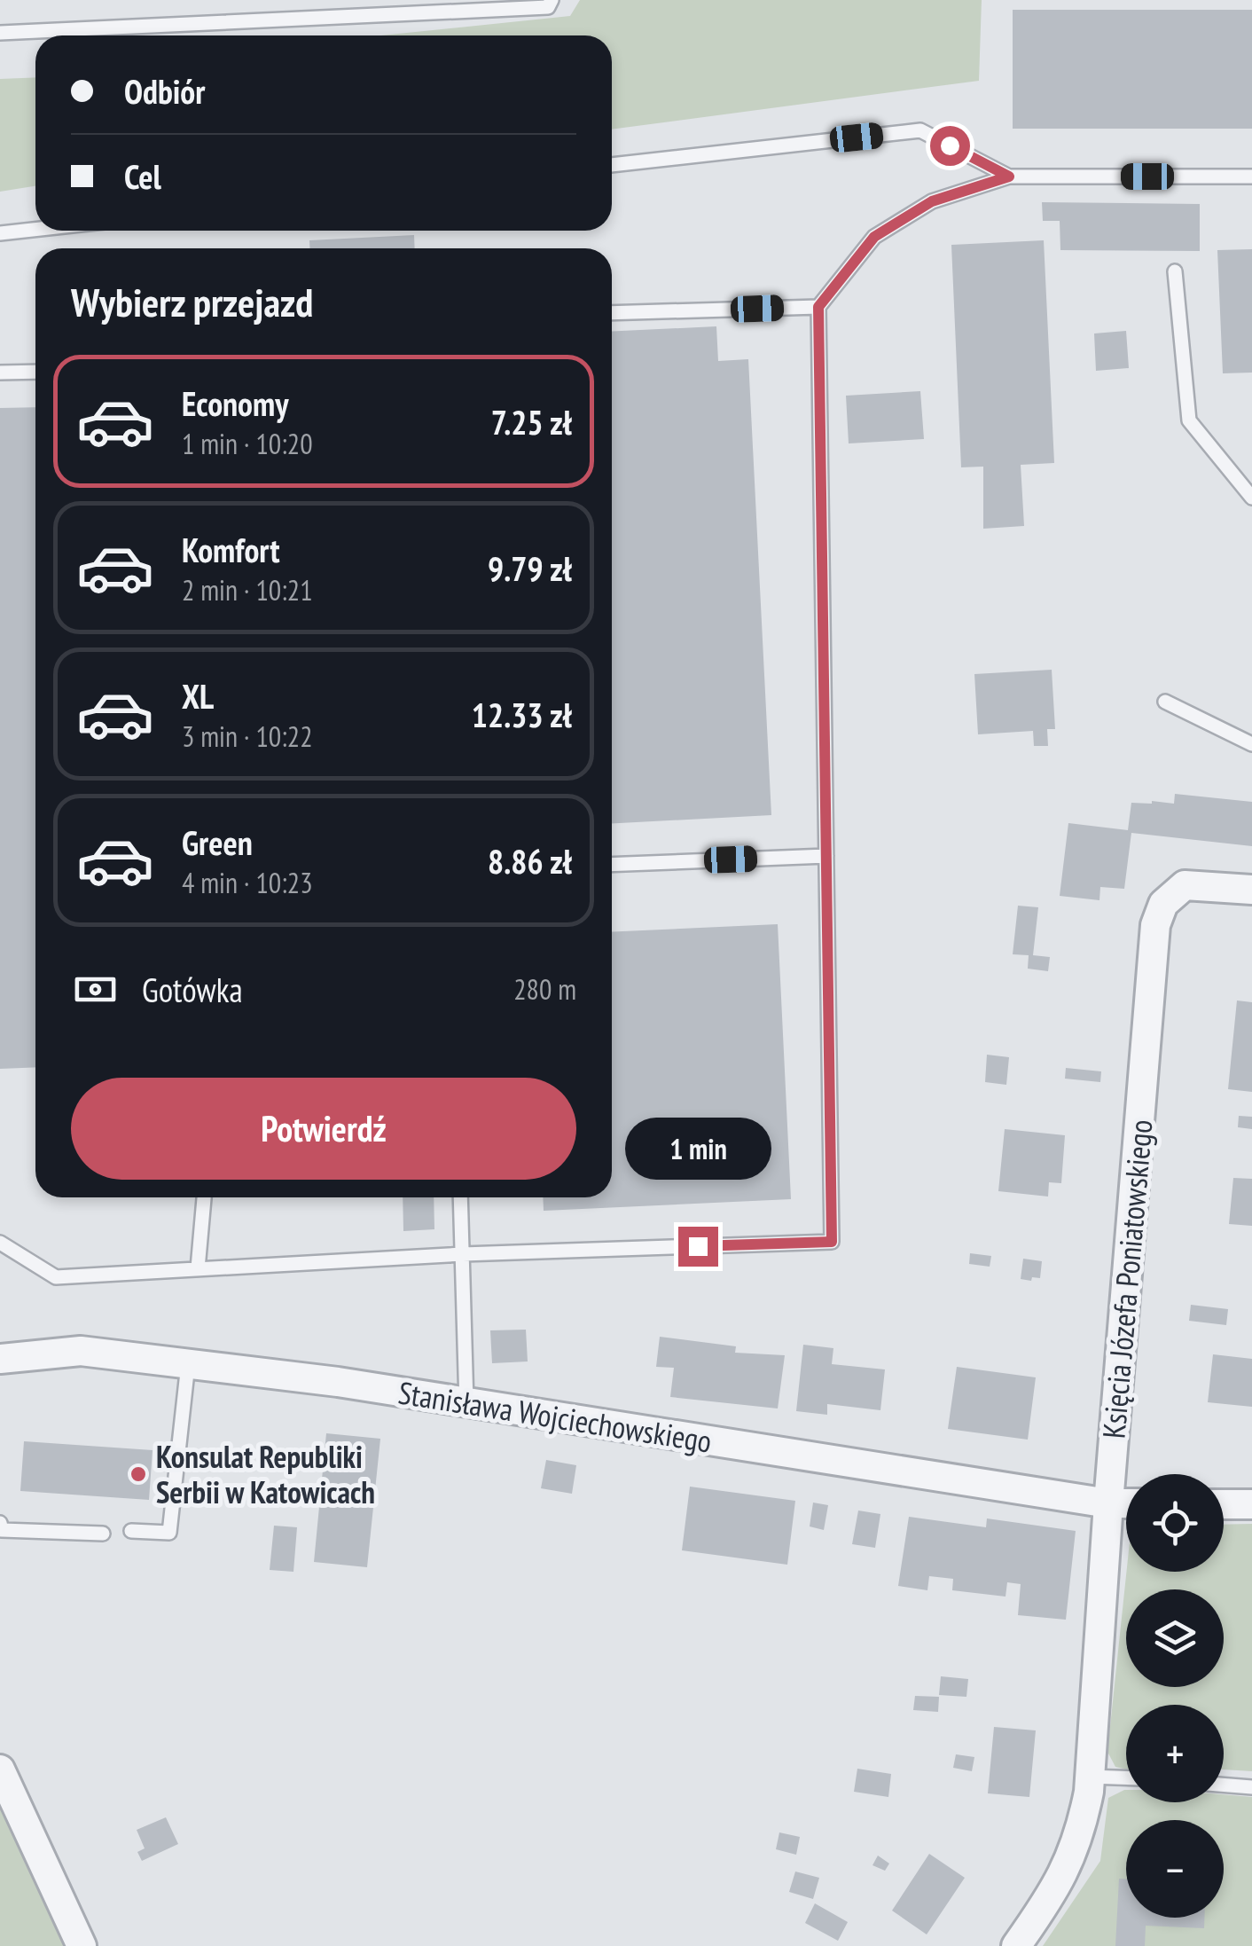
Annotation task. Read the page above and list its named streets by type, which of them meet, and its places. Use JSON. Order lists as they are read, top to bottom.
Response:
{
  "streets": {
    "street": ["Księcia Józefa Poniatowskiego", "Stanisława Wojciechowskiego"]
  },
  "crossings": [
    ["Księcia Józefa Poniatowskiego", "Stanisława Wojciechowskiego"]
  ],
  "places": ["Konsulat Republiki Serbii w Katowicach"],
  "page": {
    "banner": ["Odbiór", "Cel"],
    "heading": "Wybierz przejazd",
    "list": [
      {
        "name": "Economy",
        "note": "1 min · 10:20",
        "value": "7.25 zł"
      },
      {
        "name": "Komfort",
        "note": "2 min · 10:21",
        "value": "9.79 zł"
      },
      {
        "name": "XL",
        "note": "3 min · 10:22",
        "value": "12.33 zł"
      },
      {
        "name": "Green",
        "note": "4 min · 10:23",
        "value": "8.86 zł"
      }
    ],
    "pay": ["Gotówka", "280 m"],
    "buttons": "Potwierdź",
    "bubble": "1 min",
    "map_buttons": ["+", "−"]
  }
}
